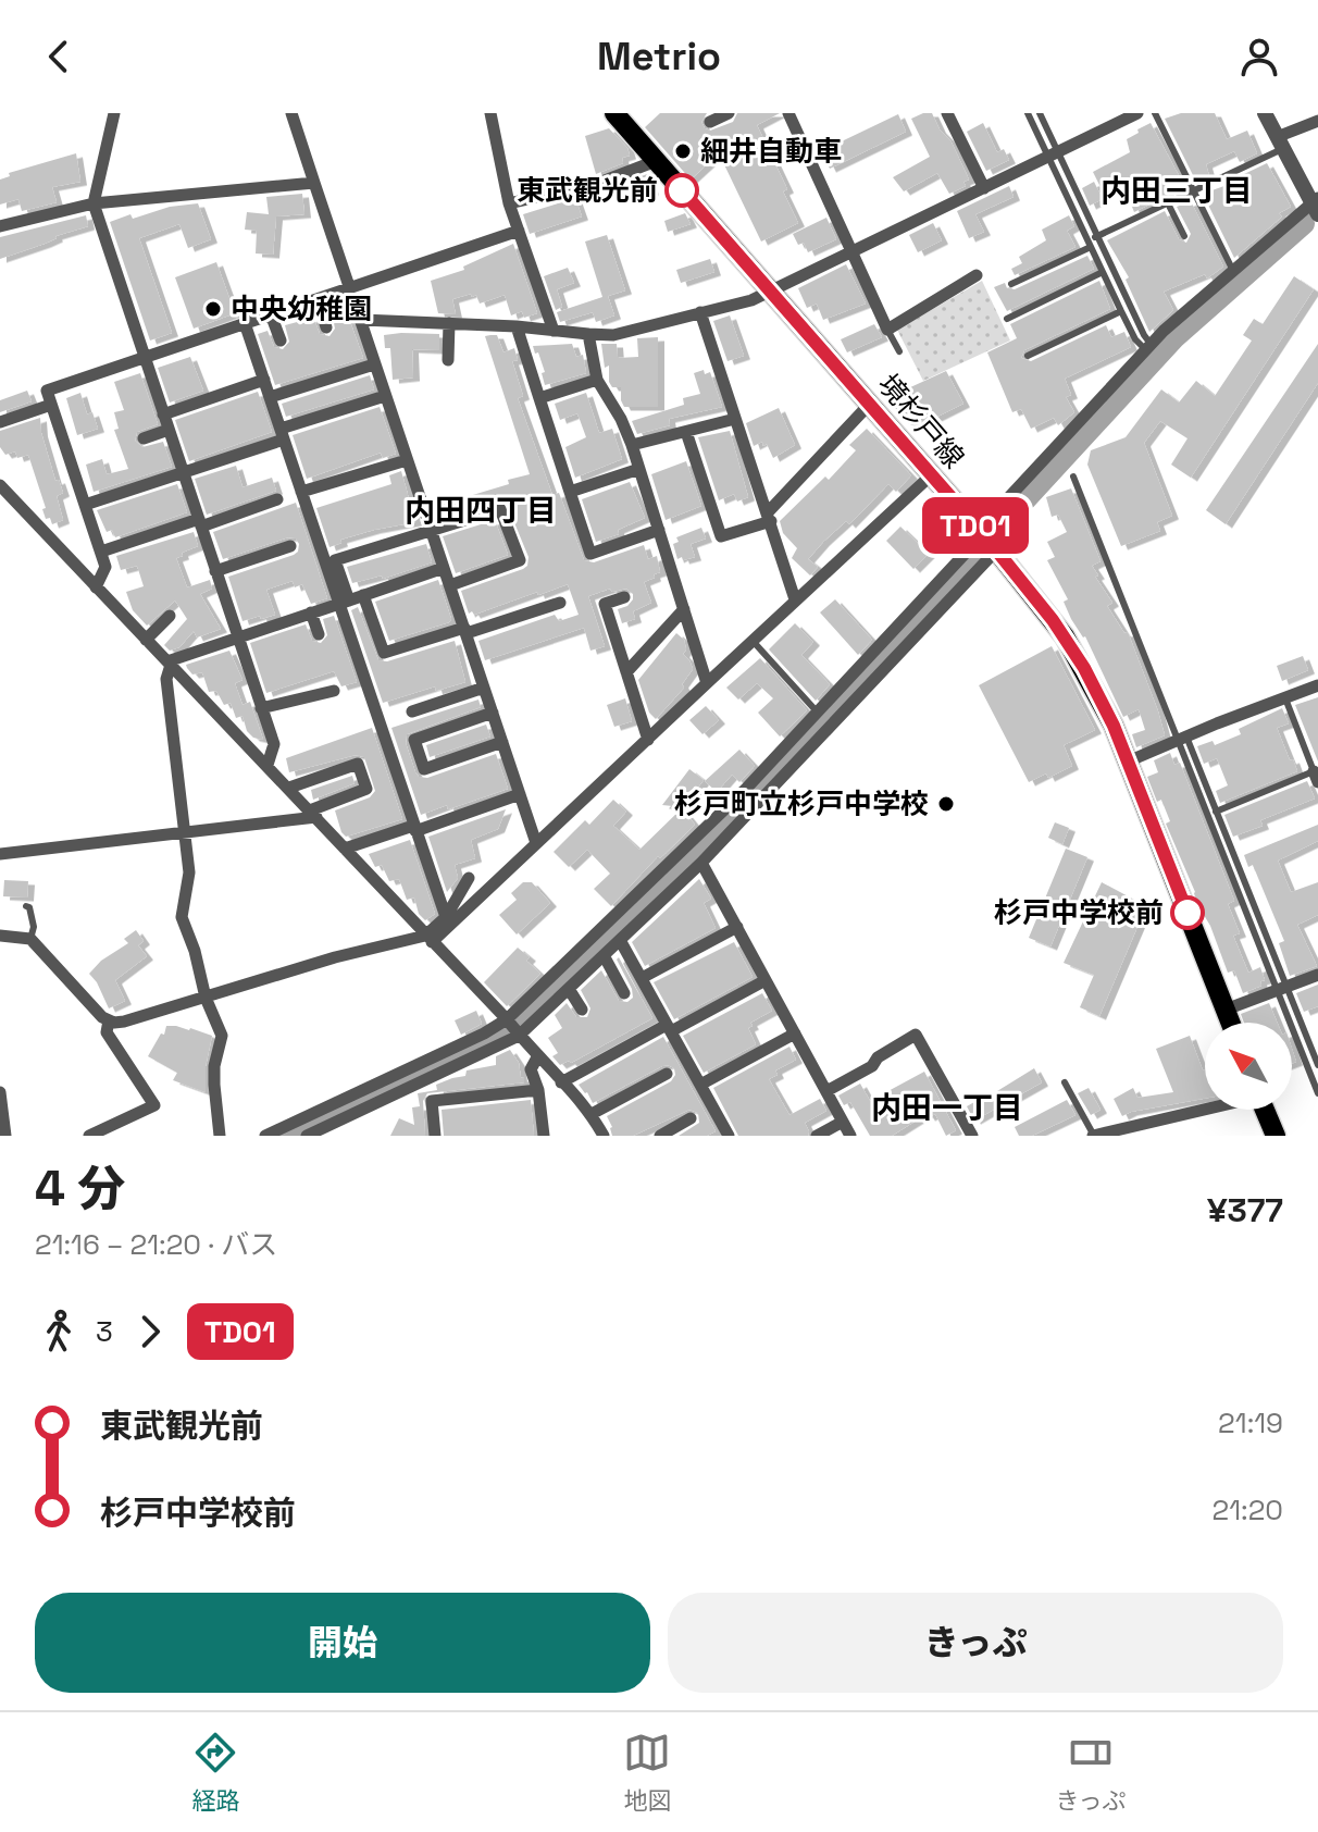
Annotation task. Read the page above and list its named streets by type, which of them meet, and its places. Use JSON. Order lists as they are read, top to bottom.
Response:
{
  "streets": {
    "main road": ["境杉戸線"]
  },
  "districts": ["内田三丁目", "内田四丁目", "内田一丁目"],
  "places": [
    "細井自動車",
    "東武観光前",
    "中央幼稚園",
    "杉戸町立杉戸中学校",
    "杉戸中学校前"
  ],
  "lines": ["bus line TD01"],
  "north": "top left",
  "page": {
    "header": "Metrio",
    "on_map": "TD01",
    "heading": ["4 分", "21:16 – 21:20 · バス", "¥377"],
    "legs": ["3", "TD01"],
    "list": [
      {
        "name": "東武観光前",
        "value": "21:19"
      },
      {
        "name": "杉戸中学校前",
        "value": "21:20"
      }
    ],
    "buttons": ["開始", "きっぷ"],
    "tabs": ["経路", "地図", "きっぷ"]
  }
}
